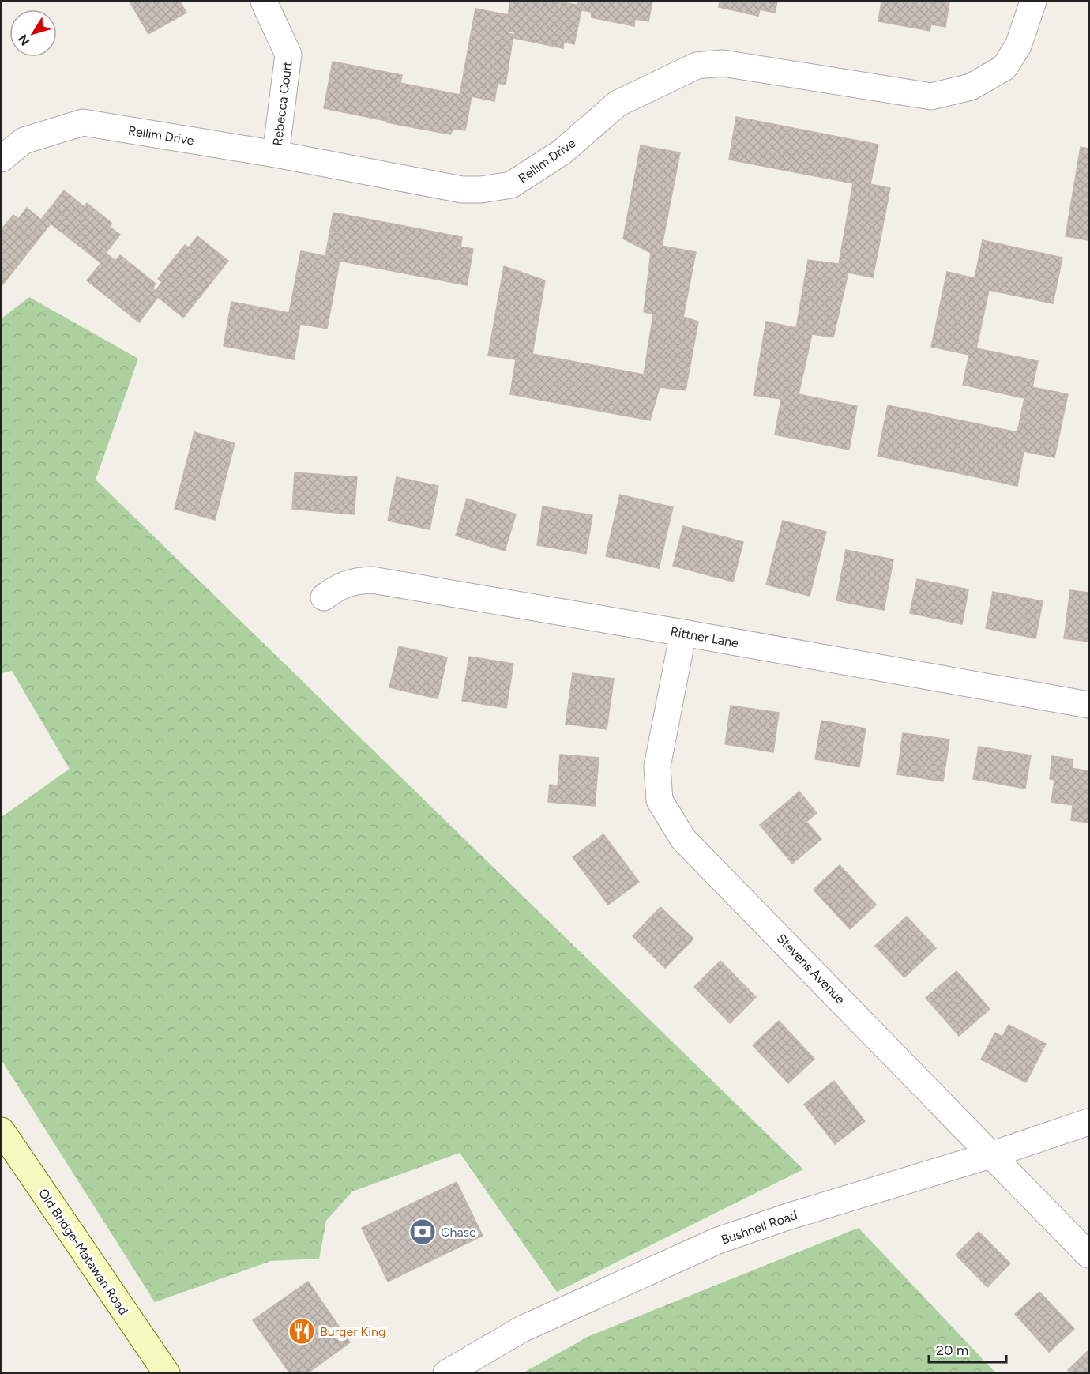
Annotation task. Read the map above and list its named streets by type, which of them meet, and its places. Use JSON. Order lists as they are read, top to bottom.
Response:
{
  "streets": {
    "main road": ["Old Bridge-Matawan Road"],
    "street": [
      "Rebecca Court",
      "Rellim Drive",
      "Rittner Lane",
      "Stevens Avenue",
      "Bushnell Road"
    ]
  },
  "crossings": [
    ["Rebecca Court", "Rellim Drive"],
    ["Rittner Lane", "Stevens Avenue"],
    ["Stevens Avenue", "Bushnell Road"]
  ],
  "places": {
    "bank": ["Chase"],
    "restaurant": ["Burger King"]
  },
  "scale_bar": "20 m",
  "north": "bottom left"
}
